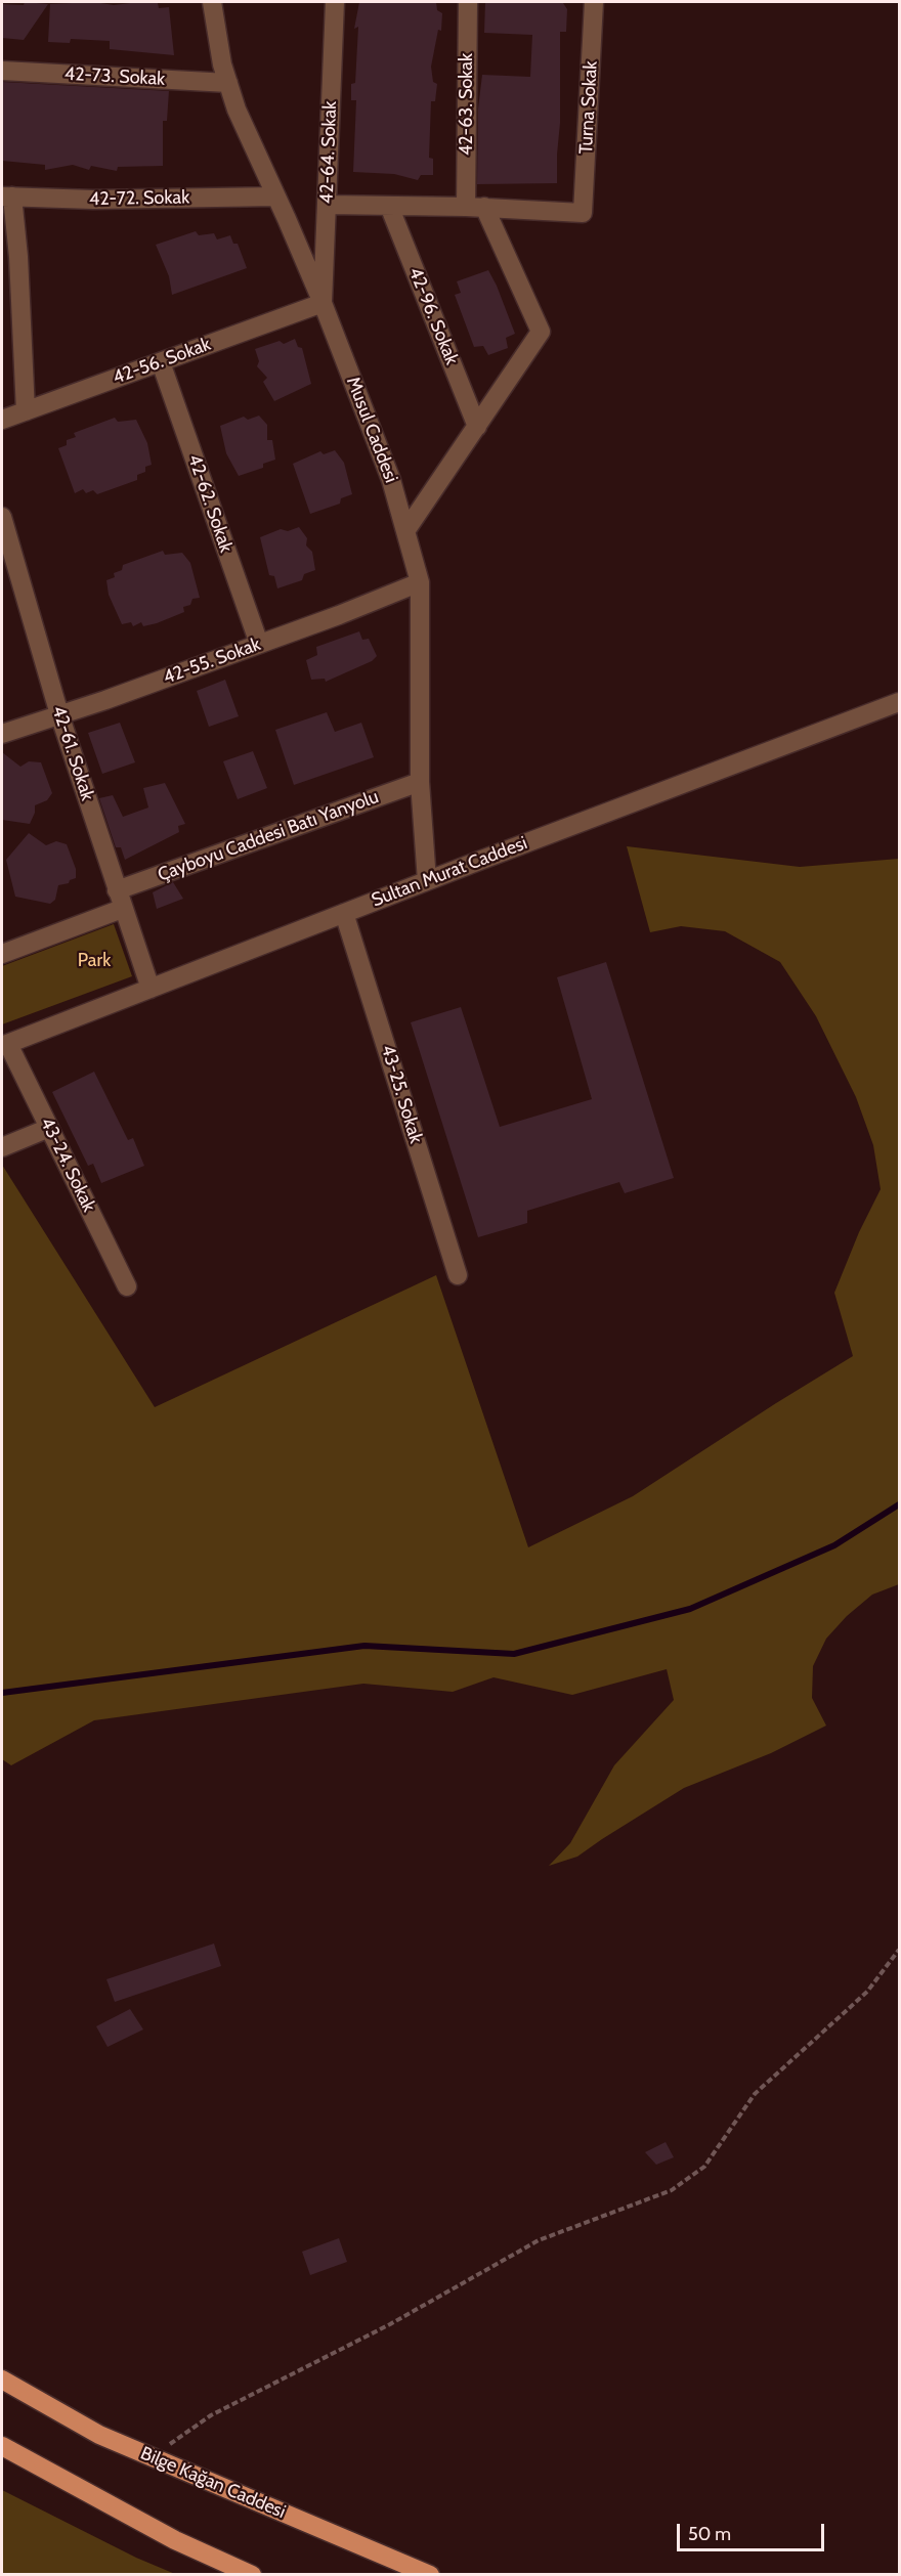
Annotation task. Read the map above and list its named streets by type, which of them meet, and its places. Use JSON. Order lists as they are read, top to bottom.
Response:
{
  "streets": {
    "main road": ["Bilge Kağan Caddesi"],
    "street": [
      "42-73. Sokak",
      "42-63. Sokak",
      "Turna Sokak",
      "42-64. Sokak",
      "42-72. Sokak",
      "42-96. Sokak",
      "42-56. Sokak",
      "Musul Caddesi",
      "42-62. Sokak",
      "42-55. Sokak",
      "42-61. Sokak",
      "Çayboyu Caddesi Batı Yanyolu",
      "Sultan Murat Caddesi",
      "43-25. Sokak",
      "43-24. Sokak"
    ]
  },
  "crossings": [
    ["42-73. Sokak", "Musul Caddesi"],
    ["42-63. Sokak", "Turna Sokak"],
    ["42-64. Sokak", "42-56. Sokak"],
    ["42-64. Sokak", "Musul Caddesi"],
    ["42-72. Sokak", "Musul Caddesi"],
    ["42-56. Sokak", "Musul Caddesi"],
    ["42-56. Sokak", "42-62. Sokak"],
    ["Musul Caddesi", "42-55. Sokak"],
    ["Musul Caddesi", "Çayboyu Caddesi Batı Yanyolu"],
    ["Musul Caddesi", "Sultan Murat Caddesi"],
    ["42-62. Sokak", "42-55. Sokak"],
    ["42-55. Sokak", "42-61. Sokak"],
    ["42-61. Sokak", "Çayboyu Caddesi Batı Yanyolu"],
    ["42-61. Sokak", "Sultan Murat Caddesi"],
    ["Sultan Murat Caddesi", "43-25. Sokak"],
    ["Sultan Murat Caddesi", "43-24. Sokak"]
  ],
  "parks": ["Park"],
  "scale_bar": "50 m"
}
